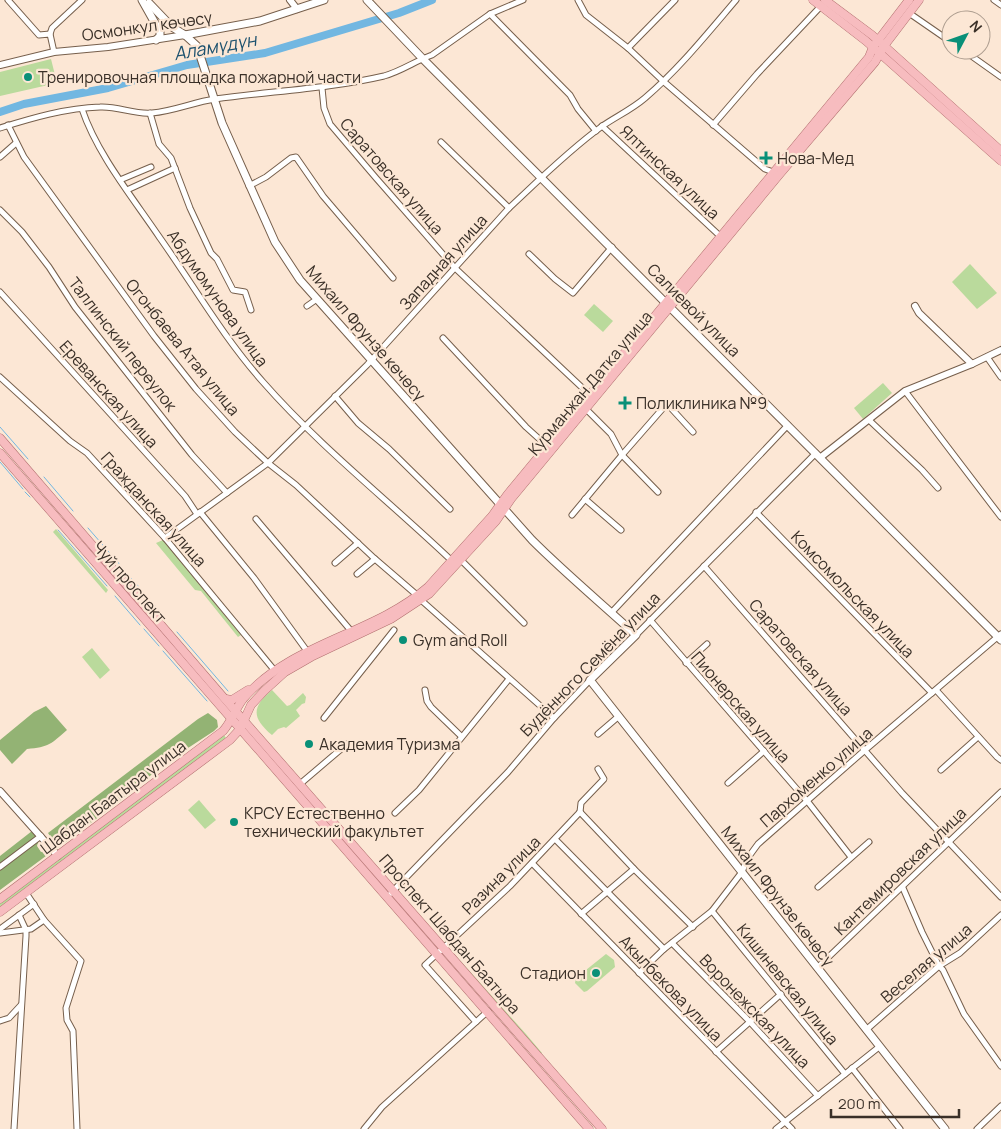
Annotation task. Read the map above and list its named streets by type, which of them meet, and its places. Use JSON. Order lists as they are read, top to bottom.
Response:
{
  "streets": {
    "main road": [
      "Осмонкул көчөсү",
      "Салиевой улица",
      "Михаил Фрунзе көчөсү",
      "Курманжан Датка улица",
      "Чуй проспект",
      "Будённого Семёна улица",
      "Шабдан Баатыра улица",
      "Проспект Шабдан Баатыра"
    ],
    "street": [
      "Ялтинская улица",
      "Саратовская улица",
      "Западная улица",
      "Абдумомунова улица",
      "Таллинский переулок",
      "Огонбаева Атая улица",
      "Ереванская улица",
      "Гражданская улица",
      "Комсомольская улица",
      "Пионерская улица",
      "Пархоменко улица",
      "Кантемировская улица",
      "Разина улица",
      "Веселая улица",
      "Кишиневская улица",
      "Акылбекова улица",
      "Воронежская улица"
    ]
  },
  "crossings": [
    ["Осмонкул көчөсү", "Михаил Фрунзе көчөсү"],
    ["Ялтинская улица", "Западная улица"],
    ["Ялтинская улица", "Курманжан Датка улица"],
    ["Саратовская улица", "Западная улица"],
    ["Саратовская улица", "Курманжан Датка улица"],
    ["Саратовская улица", "Будённого Семёна улица"],
    ["Саратовская улица", "Пархоменко улица"],
    ["Саратовская улица", "Кантемировская улица"],
    ["Западная улица", "Абдумомунова улица"],
    ["Западная улица", "Салиевой улица"],
    ["Западная улица", "Михаил Фрунзе көчөсү"],
    ["Западная улица", "Таллинский переулок"],
    ["Западная улица", "Огонбаева Атая улица"],
    ["Западная улица", "Ереванская улица"],
    ["Западная улица", "Гражданская улица"],
    ["Абдумомунова улица", "Курманжан Датка улица"],
    ["Салиевой улица", "Курманжан Датка улица"],
    ["Салиевой улица", "Будённого Семёна улица"],
    ["Салиевой улица", "Пархоменко улица"],
    ["Михаил Фрунзе көчөсү", "Курманжан Датка улица"],
    ["Михаил Фрунзе көчөсү", "Будённого Семёна улица"],
    ["Михаил Фрунзе көчөсү", "Пархоменко улица"],
    ["Михаил Фрунзе көчөсү", "Кантемировская улица"],
    ["Михаил Фрунзе көчөсү", "Веселая улица"],
    ["Огонбаева Атая улица", "Курманжан Датка улица"],
    ["Огонбаева Атая улица", "Будённого Семёна улица"],
    ["Курманжан Датка улица", "Ереванская улица"],
    ["Курманжан Датка улица", "Гражданская улица"],
    ["Курманжан Датка улица", "Чуй проспект"],
    ["Курманжан Датка улица", "Шабдан Баатыра улица"],
    ["Курманжан Датка улица", "Проспект Шабдан Баатыра"],
    ["Чуй проспект", "Шабдан Баатыра улица"],
    ["Чуй проспект", "Проспект Шабдан Баатыра"],
    ["Комсомольская улица", "Будённого Семёна улица"],
    ["Комсомольская улица", "Пархоменко улица"],
    ["Будённого Семёна улица", "Пионерская улица"],
    ["Будённого Семёна улица", "Проспект Шабдан Баатыра"],
    ["Пионерская улица", "Пархоменко улица"],
    ["Пархоменко улица", "Кишиневская улица"],
    ["Пархоменко улица", "Акылбекова улица"],
    ["Пархоменко улица", "Воронежская улица"],
    ["Шабдан Баатыра улица", "Проспект Шабдан Баатыра"],
    ["Разина улица", "Проспект Шабдан Баатыра"],
    ["Разина улица", "Акылбекова улица"]
  ],
  "water": ["Аламүдүн"],
  "places": {
    "other": [
      "Тренировочная площадка пожарной части",
      "Gym and Roll",
      "Академия Туризма",
      "КРСУ Естественно технический факультет",
      "Стадион"
    ],
    "health": ["Нова-Мед", "Поликлиника №9"]
  },
  "scale_bar": "200 m",
  "north": "top right"
}
